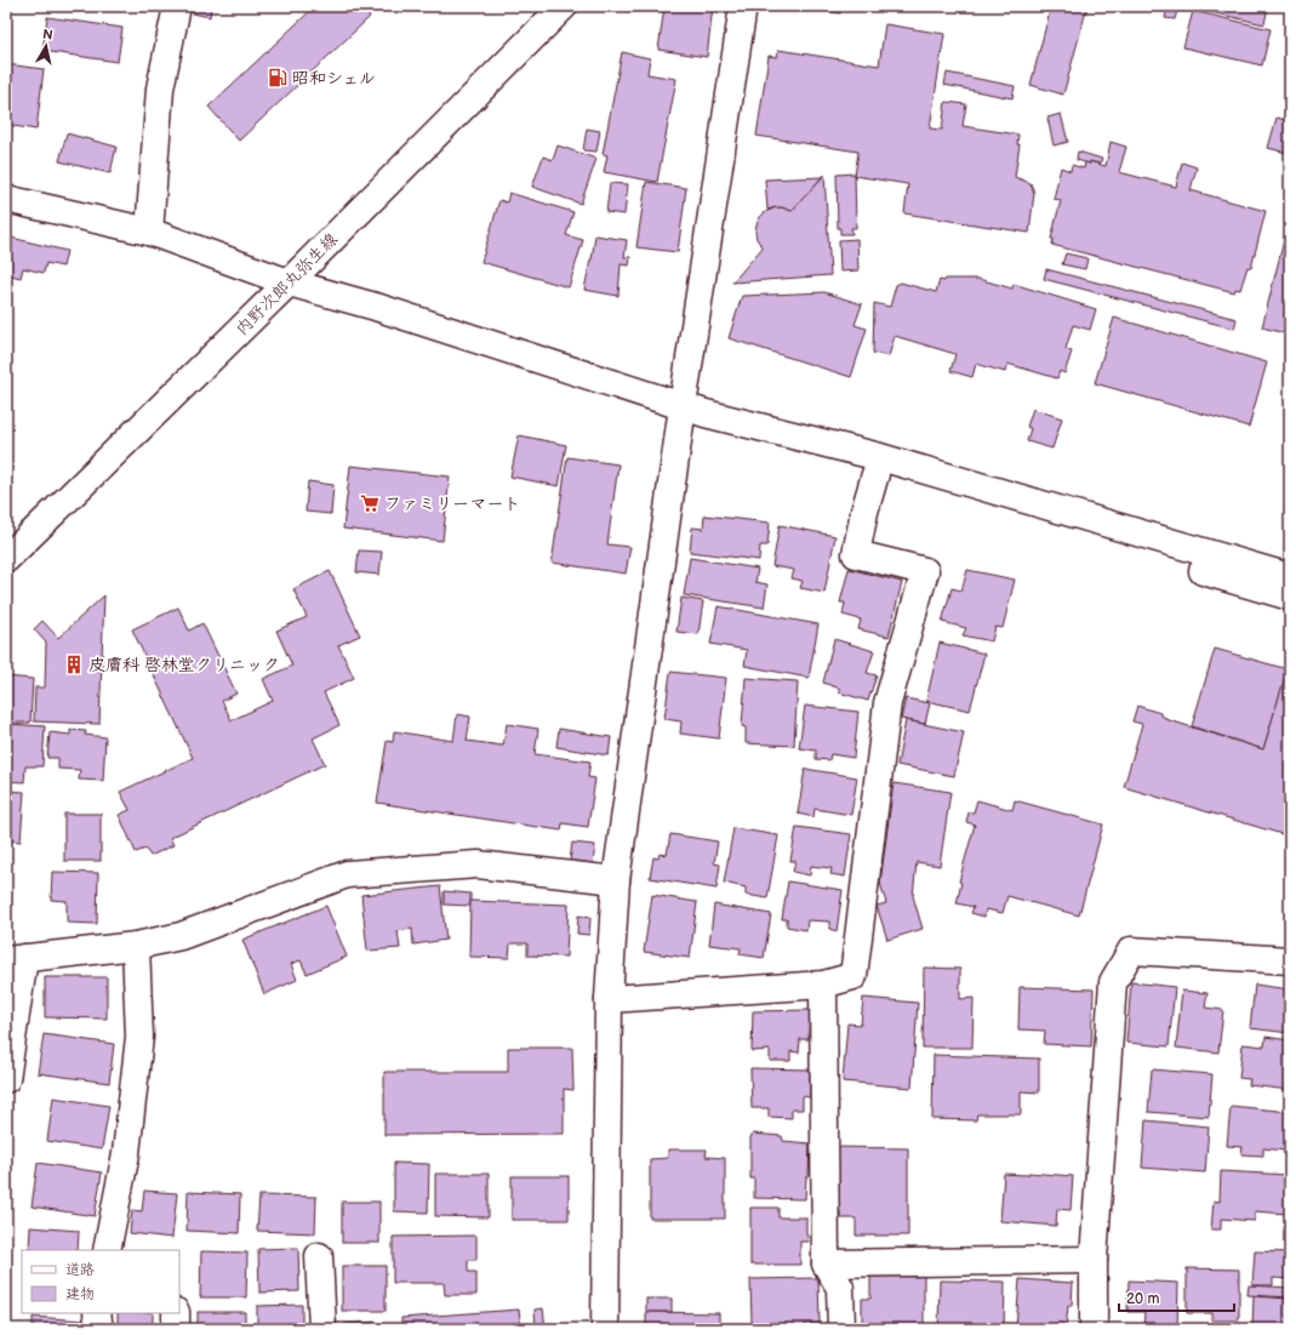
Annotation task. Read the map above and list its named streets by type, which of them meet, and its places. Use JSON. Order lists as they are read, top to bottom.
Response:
{
  "streets": {
    "street": ["内野次郎丸弥生線"]
  },
  "places": {
    "fuel station": ["昭和シェル"],
    "supermarket": ["ファミリーマート"],
    "building": ["皮膚科 啓林堂クリニック"]
  },
  "legend": ["道路", "建物"],
  "scale_bar": "20 m",
  "north": "top"
}
